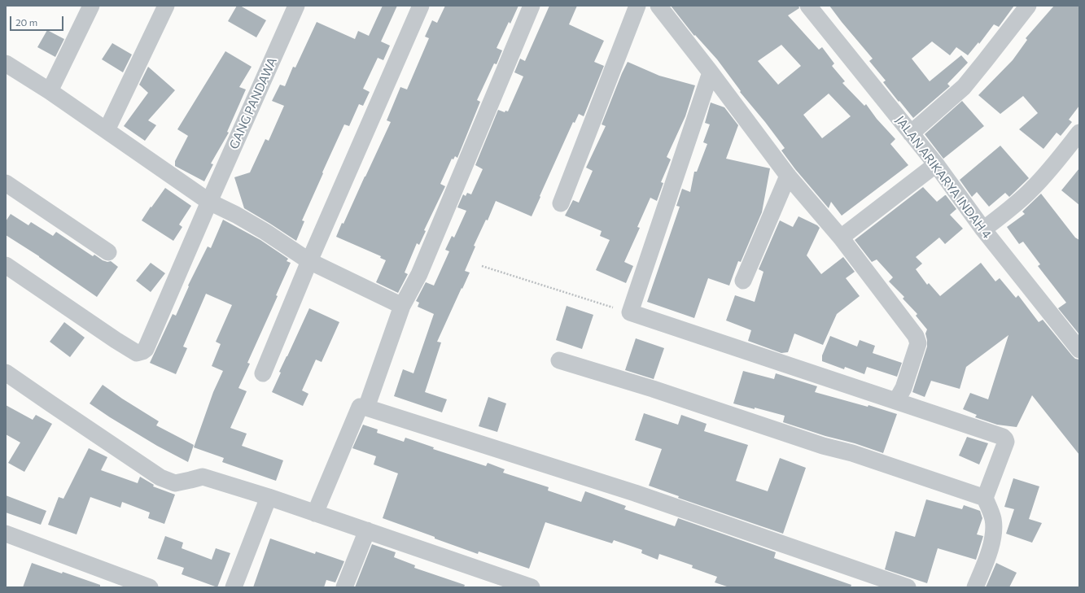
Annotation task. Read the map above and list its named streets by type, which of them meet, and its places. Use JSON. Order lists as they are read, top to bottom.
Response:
{
  "streets": {
    "street": ["GANG PANDAWA", "JALAN ARIKARYA INDAH 4"]
  },
  "scale_bar": "20 m"
}
